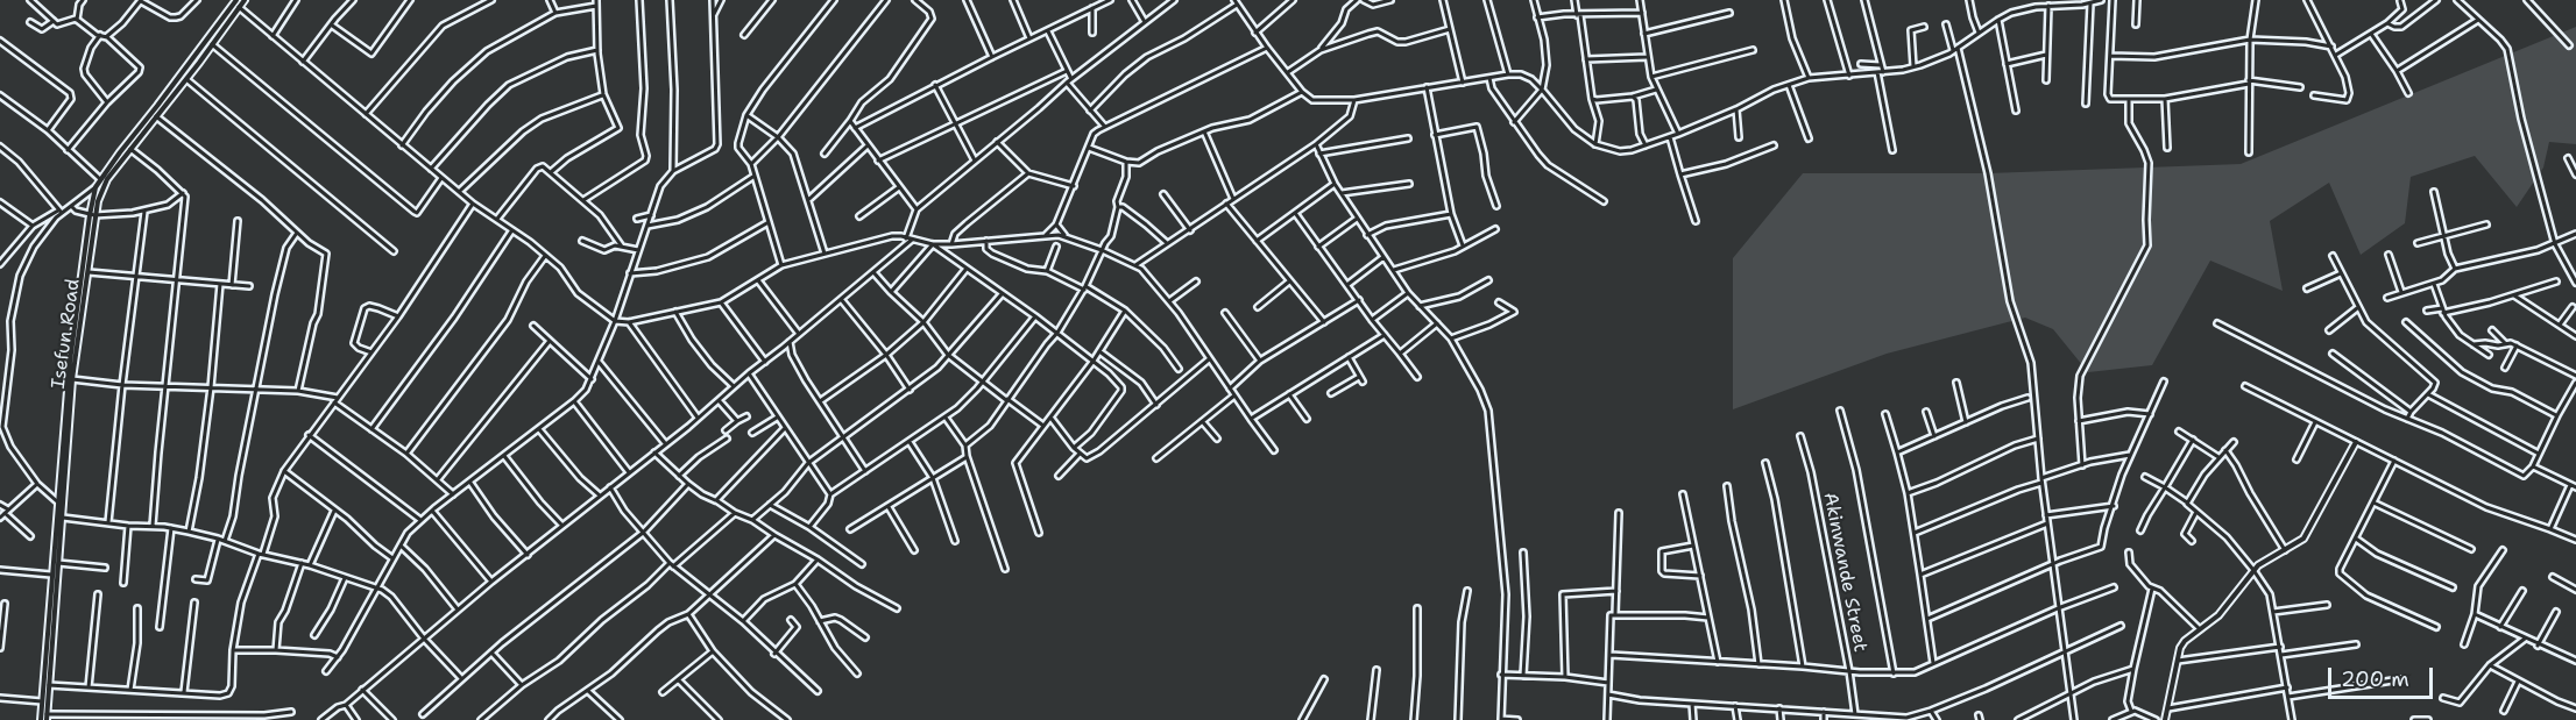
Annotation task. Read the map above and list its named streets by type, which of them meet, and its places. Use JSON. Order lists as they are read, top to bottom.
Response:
{
  "streets": {
    "street": ["Isefun Road", "Akinwande Street"]
  },
  "scale_bar": "200 m"
}
